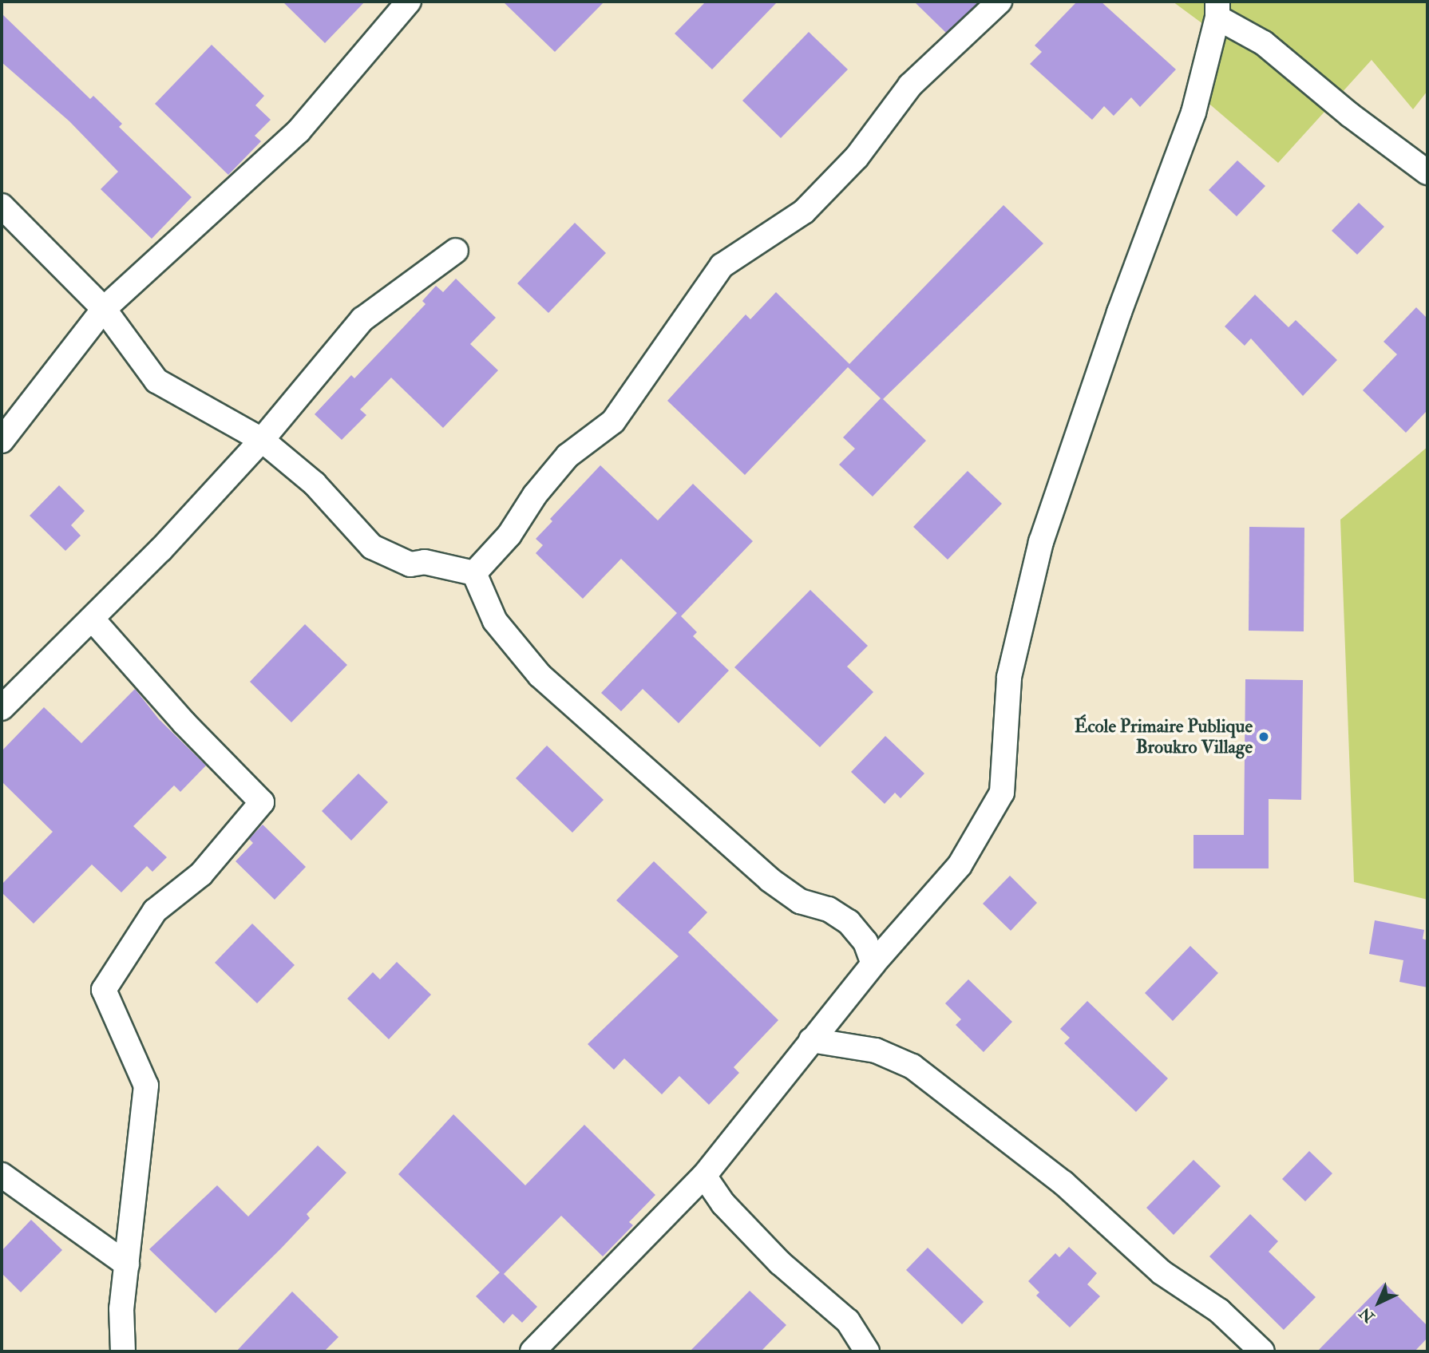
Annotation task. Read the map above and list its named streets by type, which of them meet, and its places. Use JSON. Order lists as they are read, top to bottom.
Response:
{
  "places": ["École Primaire Publique Broukro Village"],
  "north": "bottom left"
}
